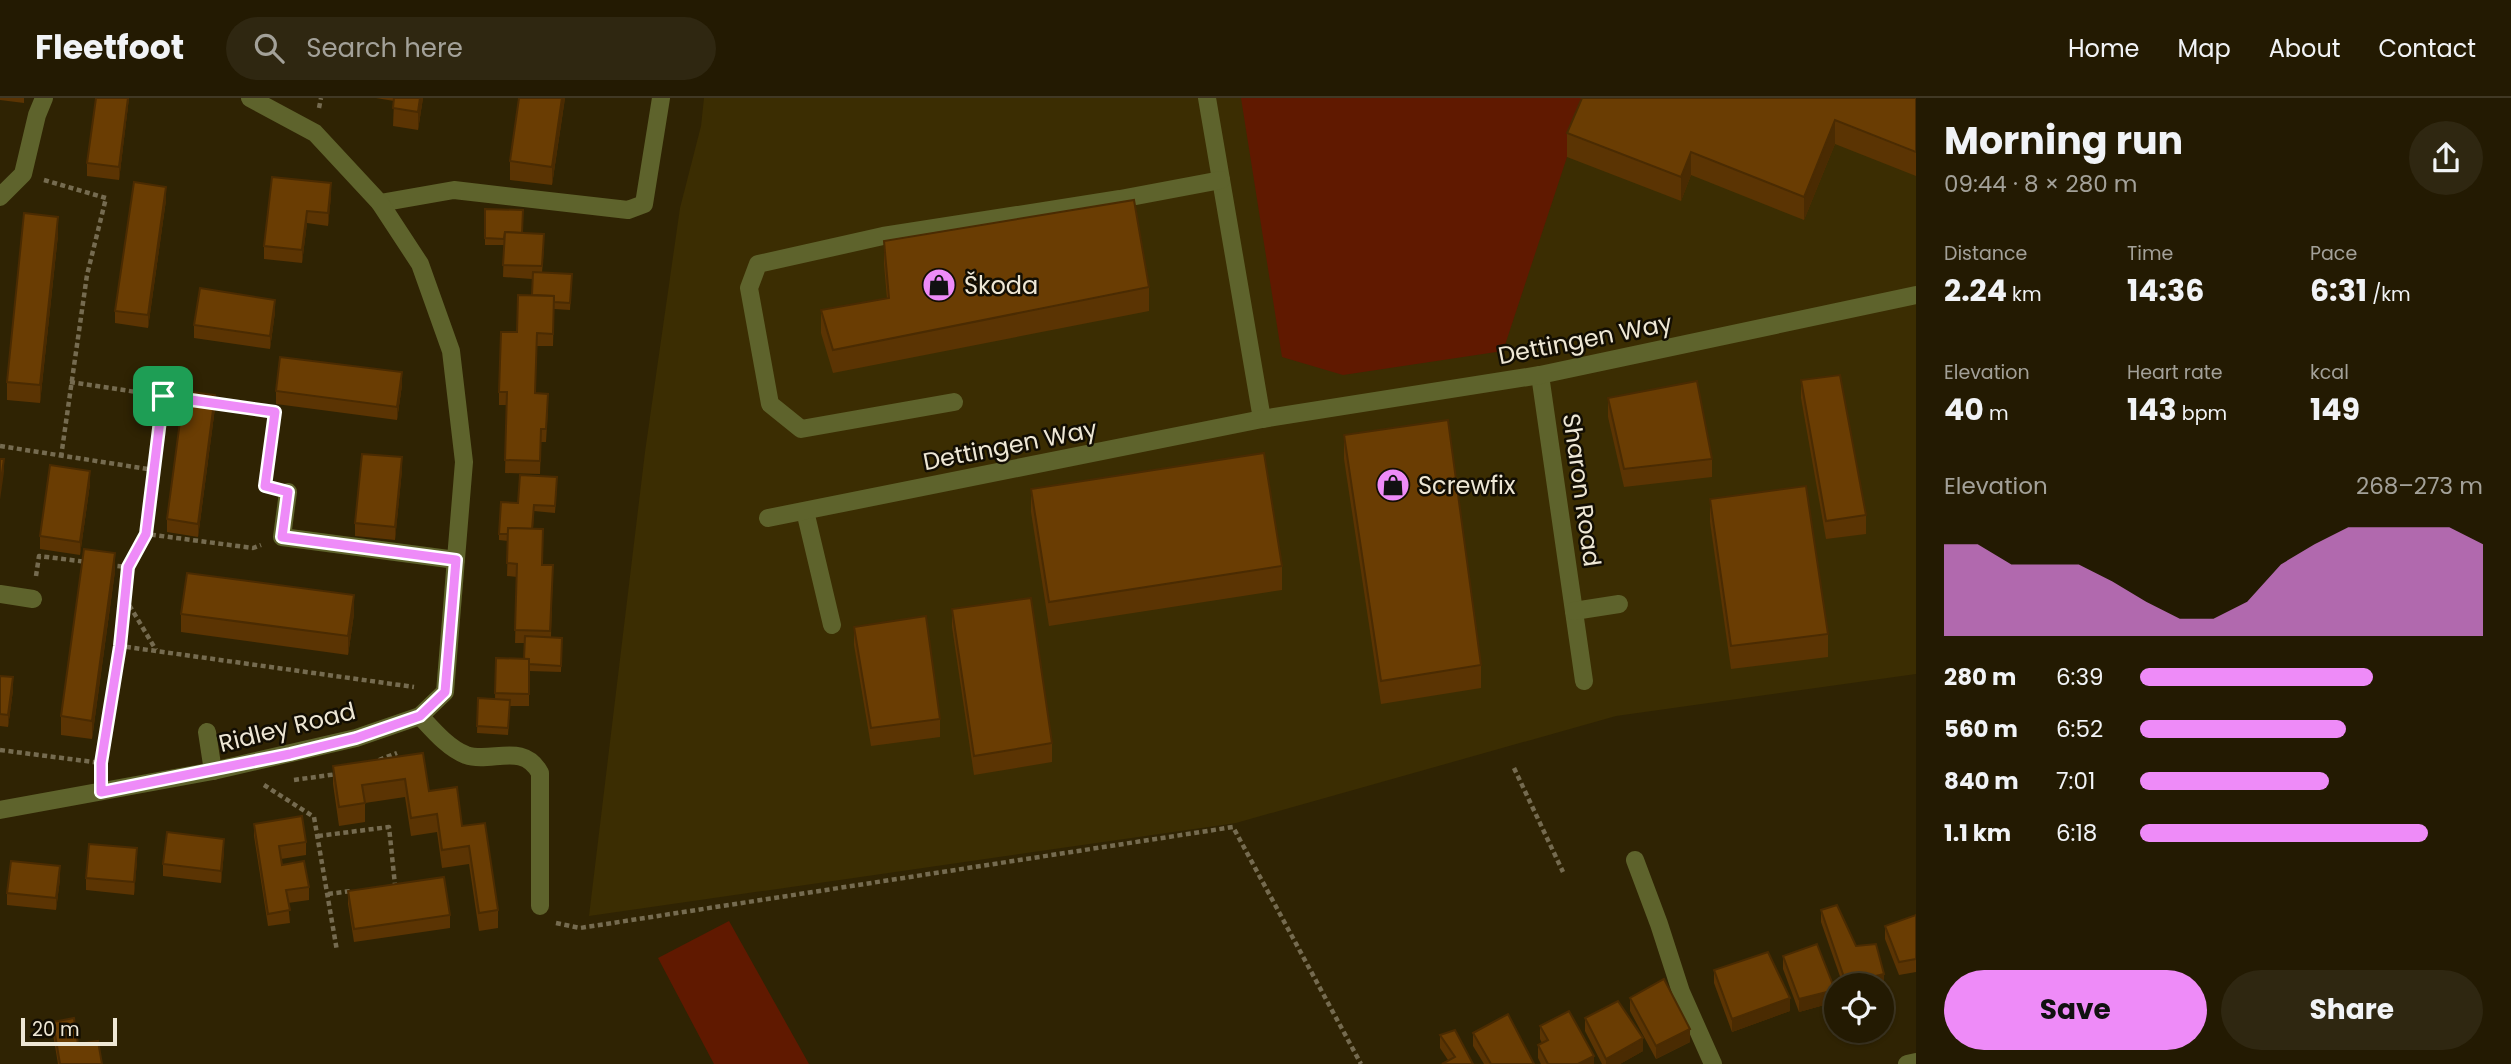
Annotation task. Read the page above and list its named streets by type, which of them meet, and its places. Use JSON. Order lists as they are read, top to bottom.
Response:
{
  "streets": {
    "street": ["Dettingen Way", "Sharon Road", "Ridley Road"]
  },
  "crossings": [
    ["Dettingen Way", "Sharon Road"]
  ],
  "places": {
    "shop": ["Škoda", "Screwfix"]
  },
  "scale_bar": "20 m",
  "page": {
    "header": "Fleetfoot",
    "search": "Search here",
    "nav": [
      "Home",
      "Map",
      "About",
      "Contact"
    ],
    "heading": ["Morning run", "09:44 · 8 × 280 m"],
    "stats": [
      ["Distance", "2.24 km"],
      ["Time", "14:36"],
      ["Pace", "6:31 /km"],
      ["Elevation", "40 m"],
      ["Heart rate", "143 bpm"],
      ["kcal", "149"]
    ],
    "chart": ["Elevation", "268–273 m"],
    "list": [
      {
        "name": "280 m",
        "note": "6:39"
      },
      {
        "name": "560 m",
        "note": "6:52"
      },
      {
        "name": "840 m",
        "note": "7:01"
      },
      {
        "name": "1.1 km",
        "note": "6:18"
      }
    ],
    "buttons": ["Save", "Share"],
    "scale": "20 m"
  }
}
